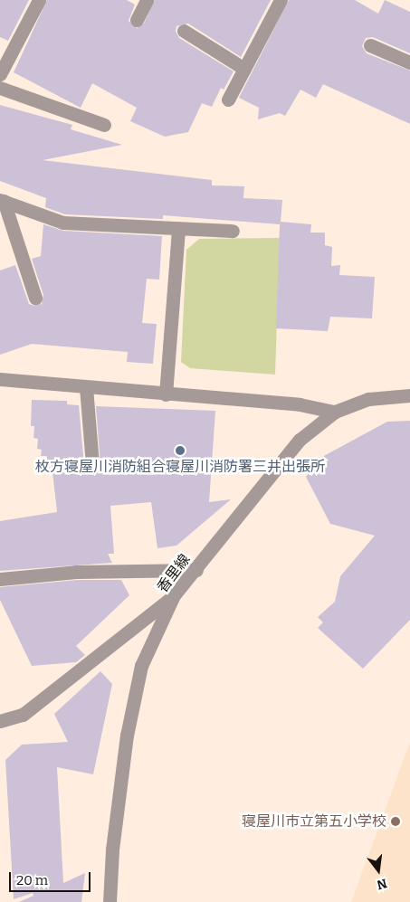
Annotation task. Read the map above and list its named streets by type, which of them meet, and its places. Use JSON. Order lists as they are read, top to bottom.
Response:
{
  "streets": {
    "street": ["香里線"]
  },
  "places": ["枚方寝屋川消防組合寝屋川消防署三井出張所", "寝屋川市立第五小学校"],
  "scale_bar": "20 m",
  "north": "bottom"
}
